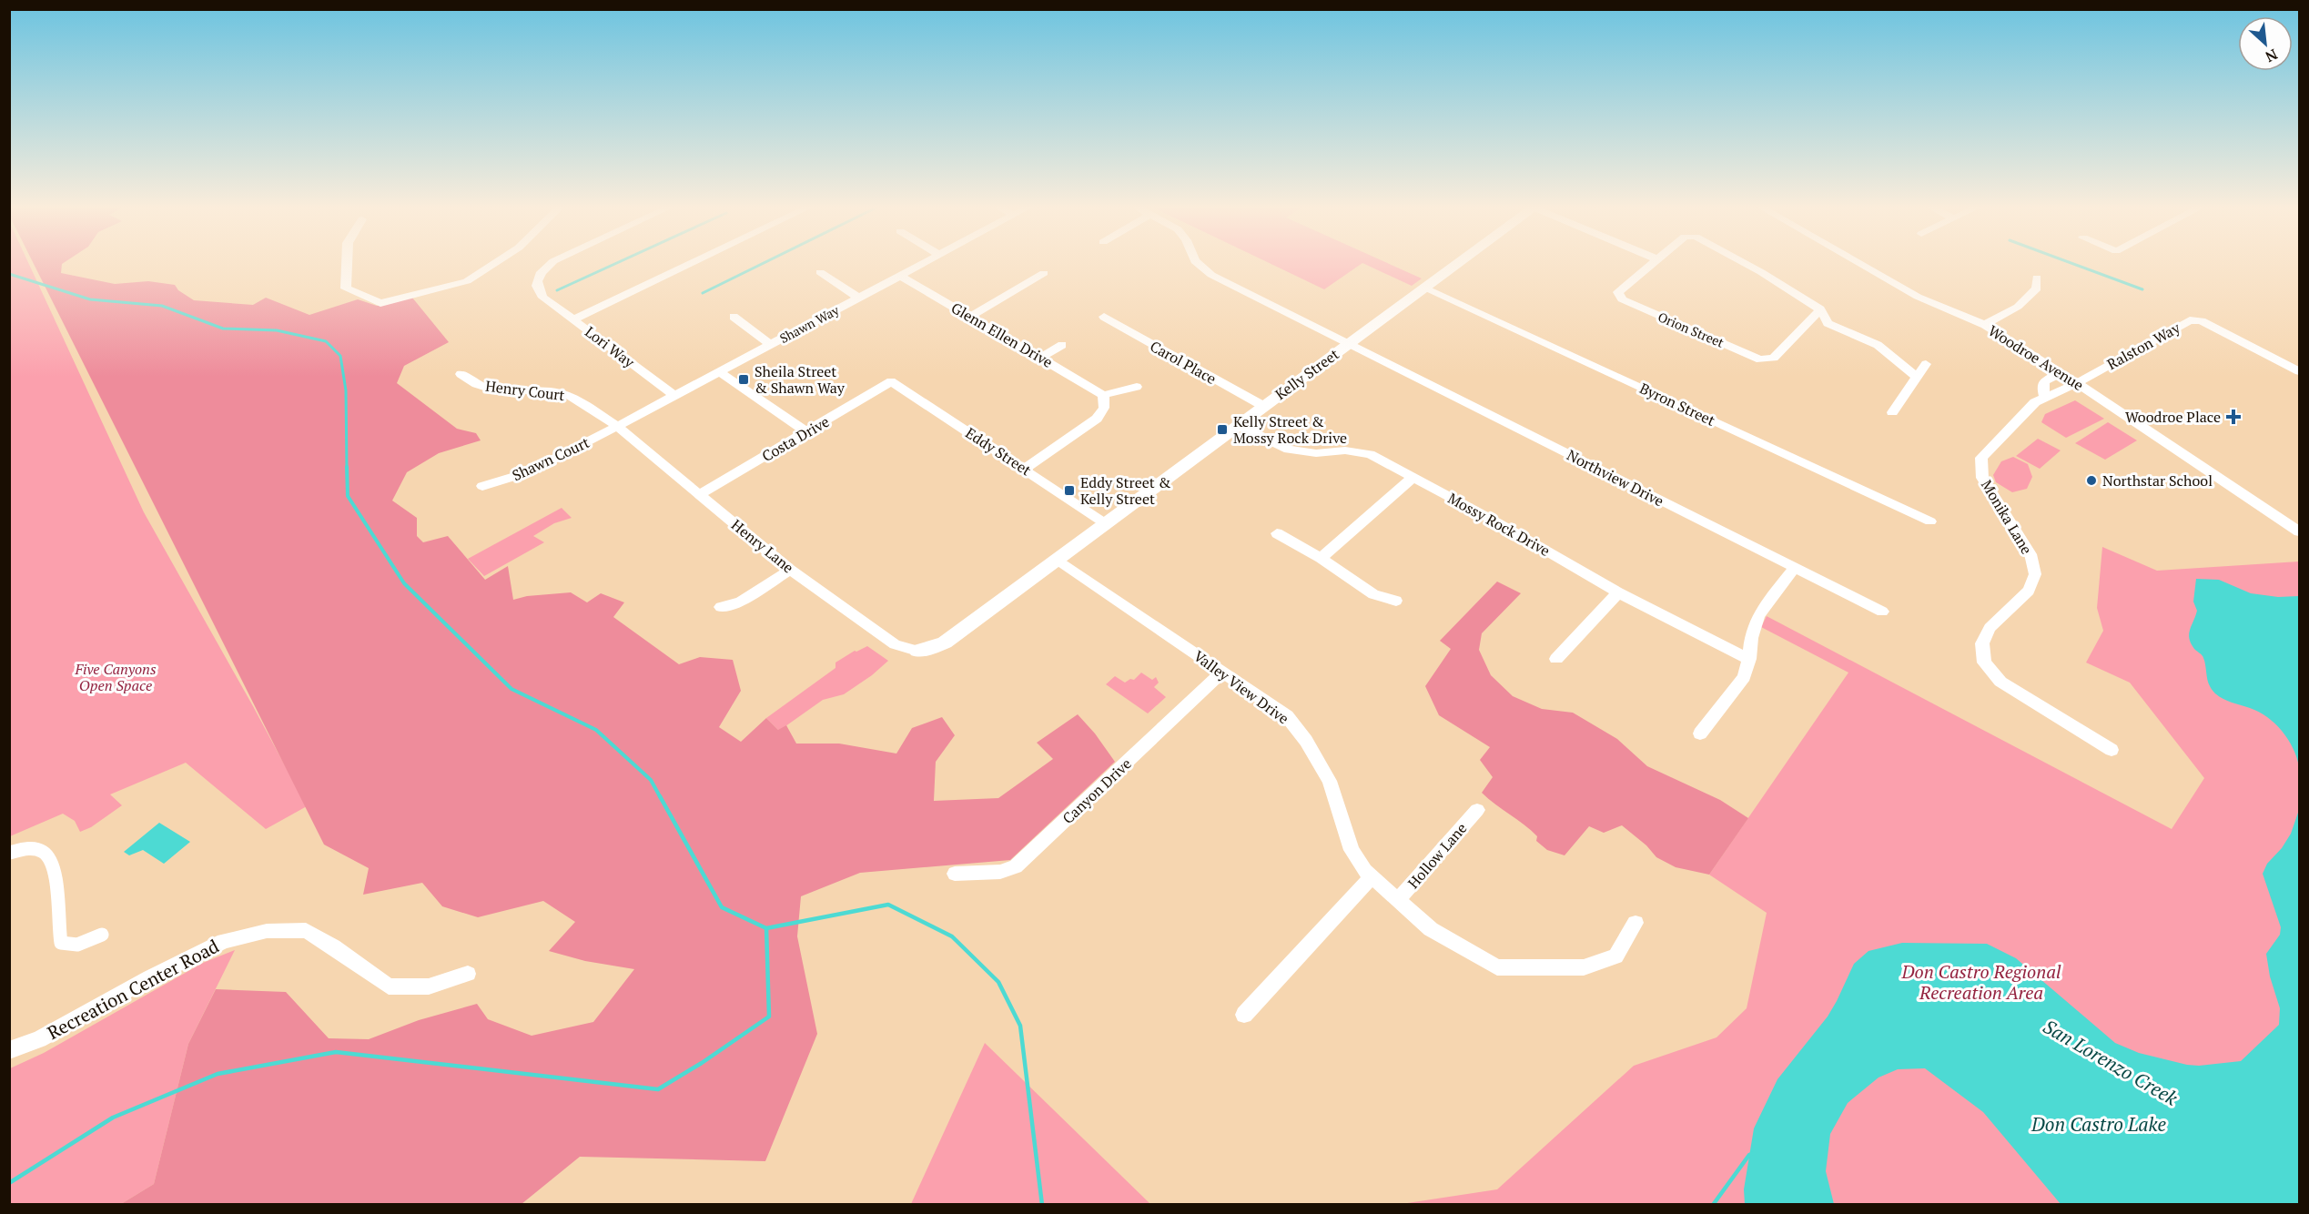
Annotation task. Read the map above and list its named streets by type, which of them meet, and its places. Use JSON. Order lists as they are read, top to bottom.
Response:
{
  "streets": {
    "street": [
      "Shawn Way",
      "Orion Street",
      "Glenn Ellen Drive",
      "Ralston Way",
      "Lori Way",
      "Woodroe Avenue",
      "Carol Place",
      "Kelly Street",
      "Henry Court",
      "Byron Street",
      "Costa Drive",
      "Eddy Street",
      "Shawn Court",
      "Northview Drive",
      "Monika Lane",
      "Mossy Rock Drive",
      "Henry Lane",
      "Valley View Drive",
      "Canyon Drive",
      "Hollow Lane",
      "Recreation Center Road"
    ]
  },
  "crossings": [
    ["Shawn Way", "Glenn Ellen Drive"],
    ["Shawn Way", "Lori Way"],
    ["Shawn Way", "Henry Court"],
    ["Shawn Way", "Shawn Court"],
    ["Shawn Way", "Henry Lane"],
    ["Ralston Way", "Woodroe Avenue"],
    ["Ralston Way", "Monika Lane"],
    ["Woodroe Avenue", "Monika Lane"],
    ["Carol Place", "Kelly Street"],
    ["Kelly Street", "Byron Street"],
    ["Kelly Street", "Eddy Street"],
    ["Kelly Street", "Northview Drive"],
    ["Kelly Street", "Mossy Rock Drive"],
    ["Kelly Street", "Henry Lane"],
    ["Kelly Street", "Valley View Drive"],
    ["Henry Court", "Shawn Court"],
    ["Henry Court", "Henry Lane"],
    ["Costa Drive", "Eddy Street"],
    ["Costa Drive", "Henry Lane"],
    ["Shawn Court", "Henry Lane"],
    ["Valley View Drive", "Canyon Drive"],
    ["Valley View Drive", "Hollow Lane"]
  ],
  "water": ["San Lorenzo Creek", "Don Castro Lake"],
  "parks": ["Five Canyons Open Space", "Don Castro Regional Recreation Area"],
  "places": {
    "transit": ["Sheila Street & Shawn Way", "Kelly Street & Mossy Rock Drive", "Eddy Street & Kelly Street"],
    "health": ["Woodroe Place"],
    "other": ["Northstar School"]
  },
  "north": "bottom right"
}
